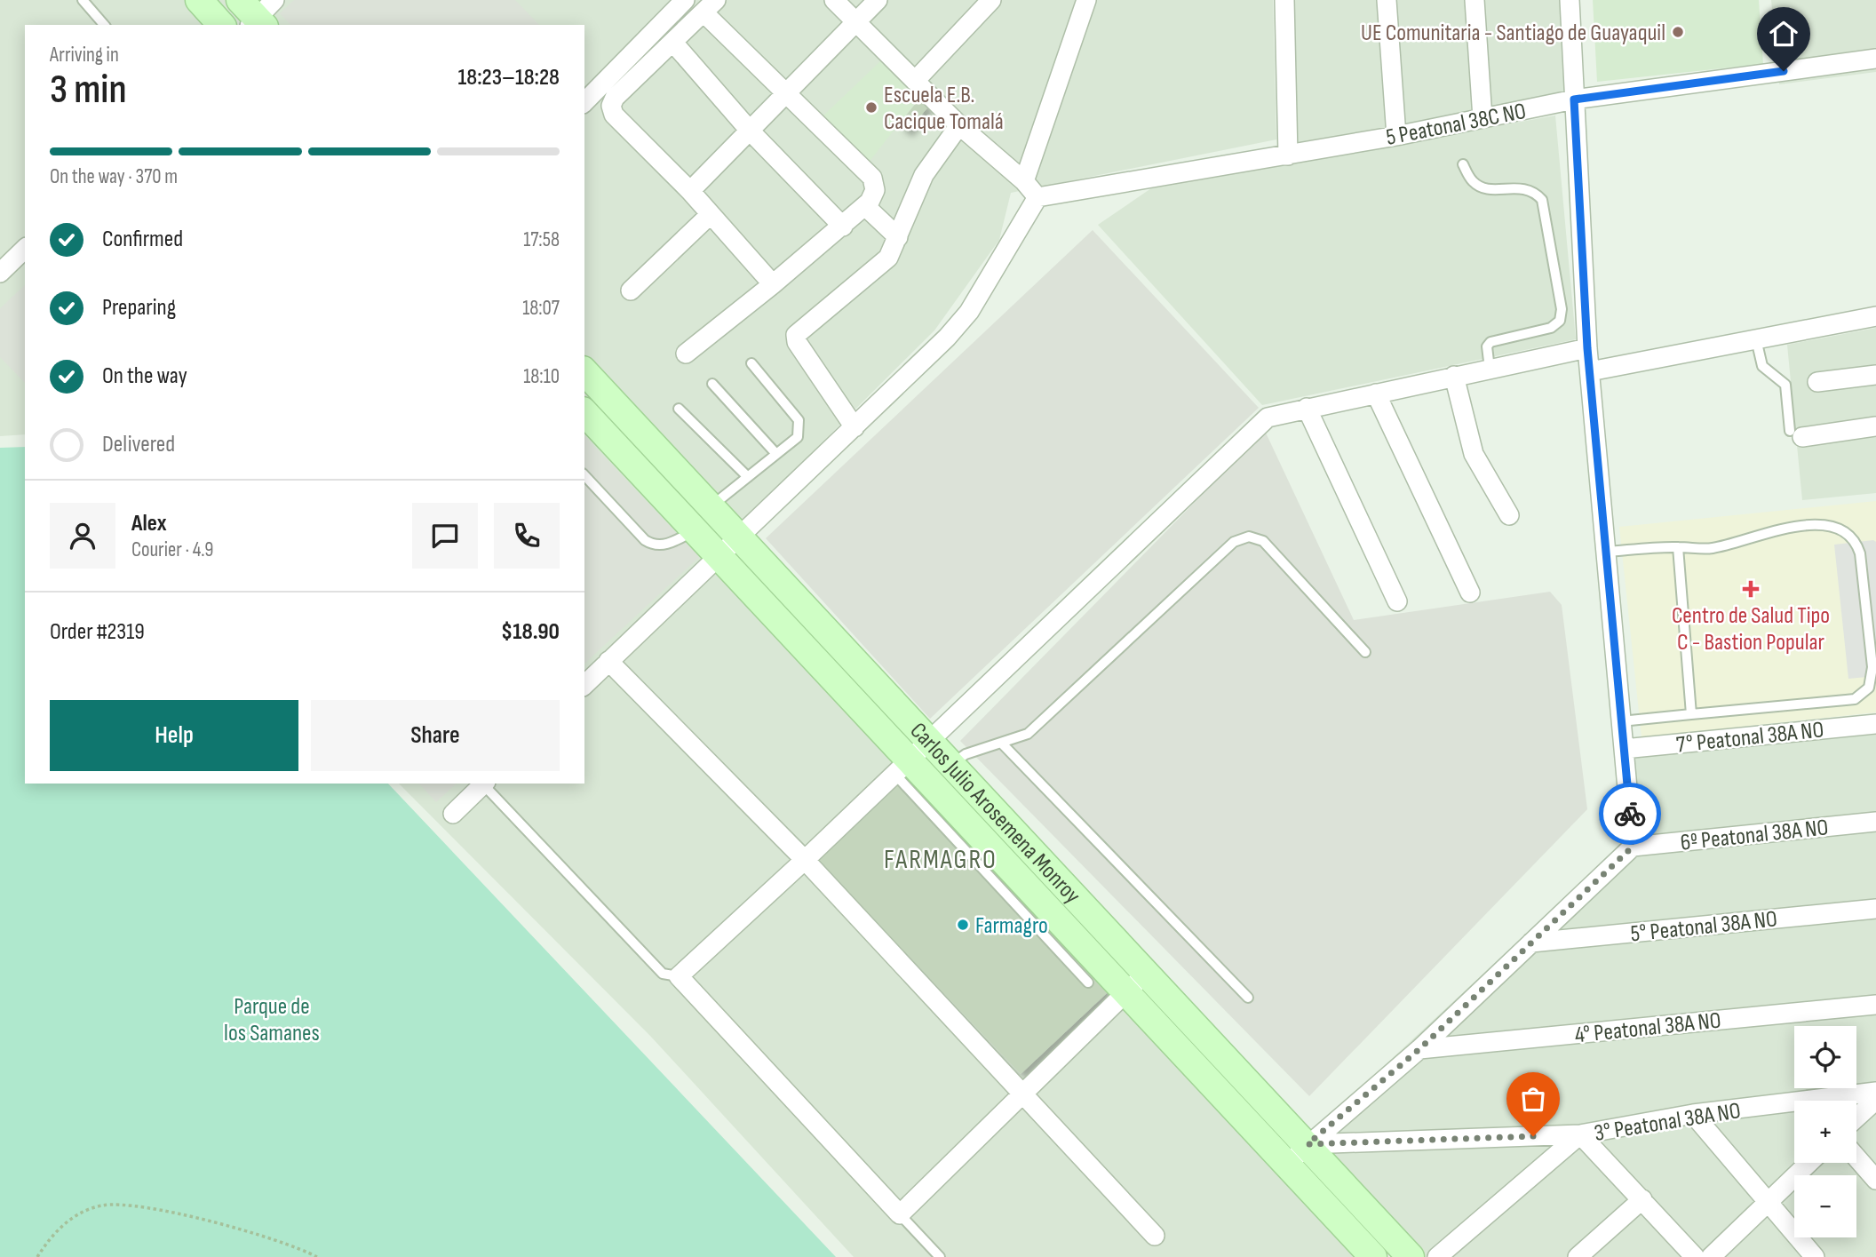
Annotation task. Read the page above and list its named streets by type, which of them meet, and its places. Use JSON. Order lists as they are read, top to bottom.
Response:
{
  "streets": {
    "main road": ["Carlos Julio Arosemena Monroy"],
    "street": [
      "5 Peatonal 38C NO",
      "7° Peatonal 38A NO",
      "6º Peatonal 38A NO",
      "5° Peatonal 38A NO",
      "4° Peatonal 38A NO",
      "3° Peatonal 38A NO"
    ]
  },
  "crossings": [
    ["Carlos Julio Arosemena Monroy", "3° Peatonal 38A NO"]
  ],
  "districts": ["FARMAGRO"],
  "parks": ["Parque de los Samanes"],
  "places": {
    "other": ["UE Comunitaria - Santiago de Guayaquil", "Escuela E.B. Cacique Tomalá", "Farmagro"],
    "health": ["Centro de Salud Tipo C - Bastion Popular"]
  },
  "page": {
    "heading": ["3 min", "Arriving in", "18:23–18:28"],
    "panel": [
      "Alex",
      "Courier · 4.9",
      "Order #2319",
      "$18.90"
    ],
    "bar": "On the way · 370 m",
    "list": [
      ["Confirmed", "17:58"],
      ["Preparing", "18:07"],
      ["On the way", "18:10"],
      "Delivered"
    ],
    "buttons": ["Help", "Share"],
    "map_buttons": ["+", "−"]
  }
}
